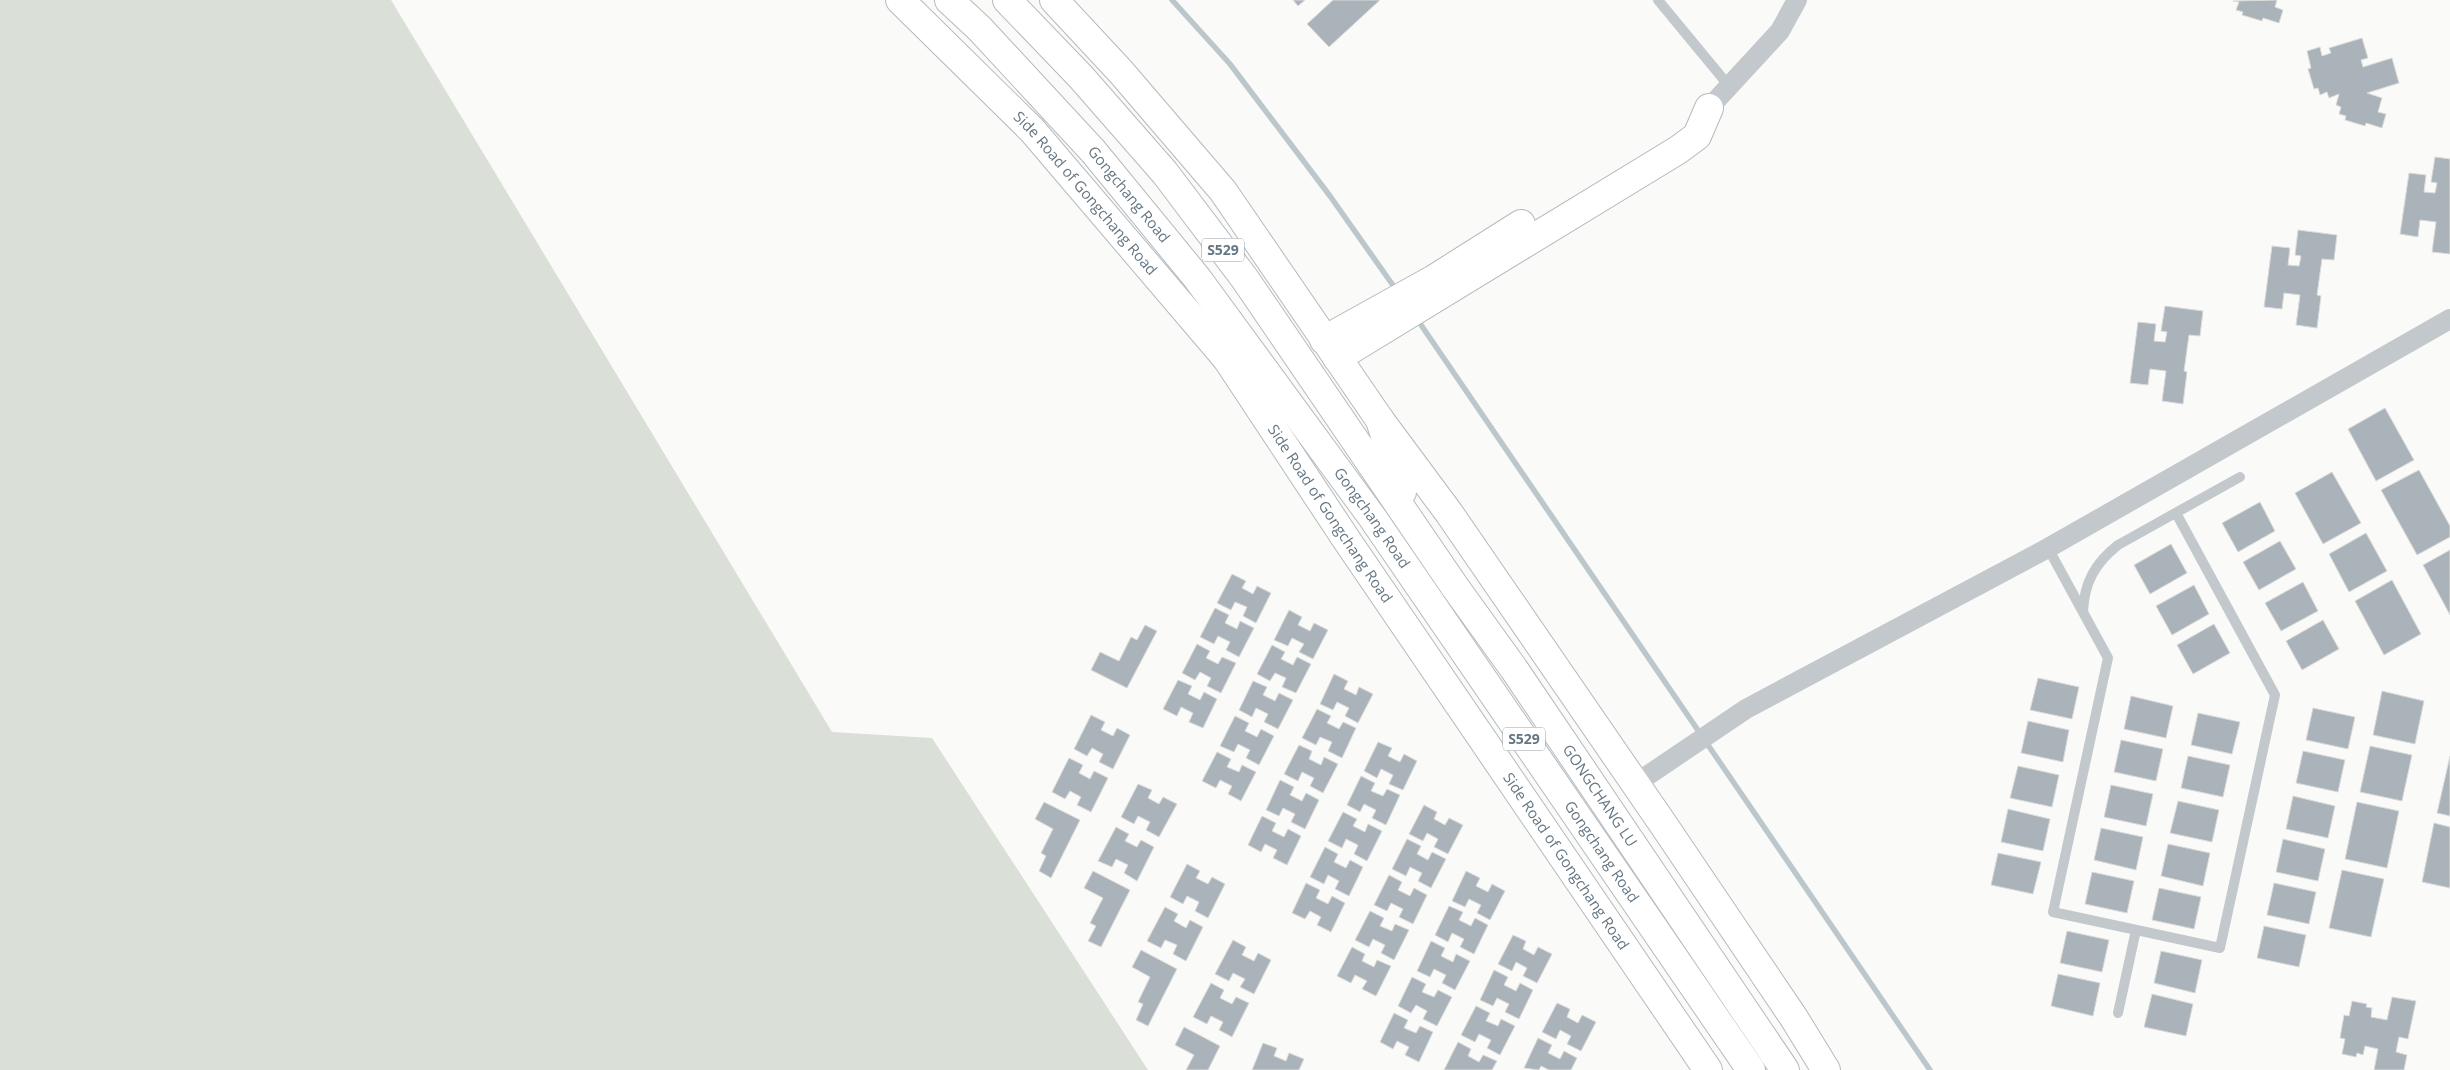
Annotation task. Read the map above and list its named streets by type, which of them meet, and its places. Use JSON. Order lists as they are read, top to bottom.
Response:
{
  "streets": {
    "main road": [
      "Side Road of Gongchang Road",
      "Gongchang Road",
      "S529",
      "GONGCHANG LU"
    ]
  },
  "crossings": [
    ["Gongchang Road", "GONGCHANG LU"]
  ]
}
